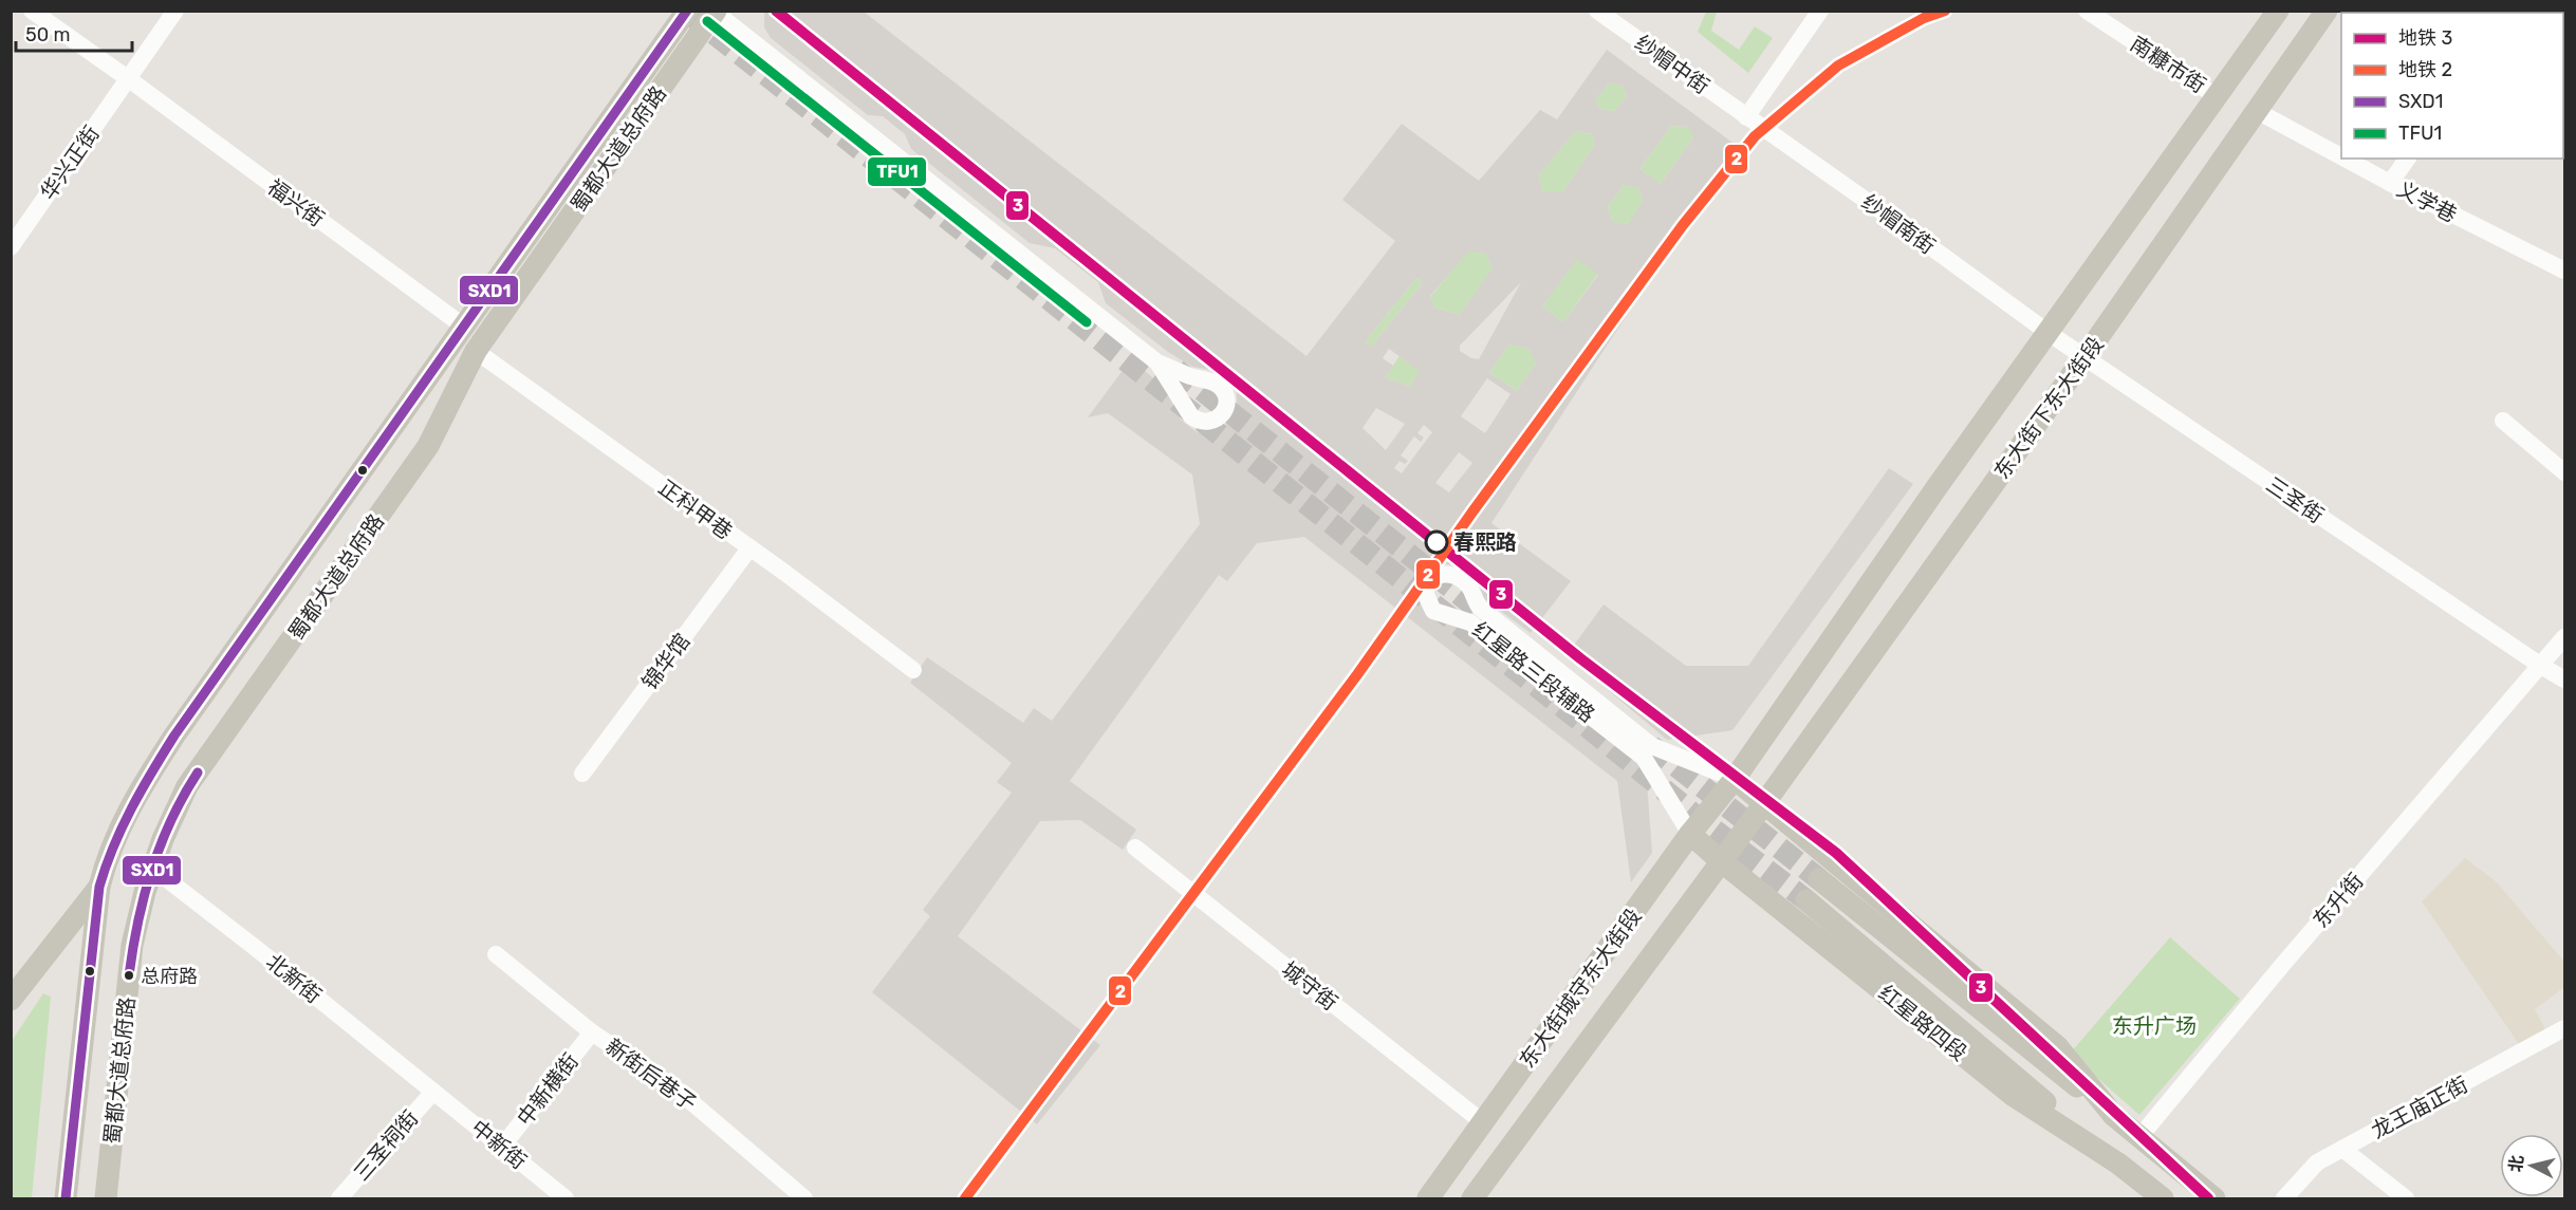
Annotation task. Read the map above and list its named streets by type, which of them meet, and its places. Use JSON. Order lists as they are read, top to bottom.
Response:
{
  "streets": {
    "main road": [
      "蜀都大道总府路",
      "东大街下东大街段",
      "东大街城守东大街段",
      "红星路四段"
    ],
    "street": [
      "纱帽中街",
      "南糠市街",
      "华兴正街",
      "义学巷",
      "福兴街",
      "纱帽南街",
      "三圣街",
      "正科甲巷",
      "锦华馆",
      "红星路三段辅路",
      "东升街",
      "北新街",
      "城守街",
      "新街后巷子",
      "中新横街",
      "龙王庙正街",
      "中新街",
      "三圣祠街"
    ]
  },
  "crossings": [
    ["纱帽中街", "纱帽南街"],
    ["蜀都大道总府路", "福兴街"],
    ["蜀都大道总府路", "正科甲巷"],
    ["蜀都大道总府路", "北新街"],
    ["华兴正街", "福兴街"],
    ["义学巷", "东大街下东大街段"],
    ["纱帽南街", "三圣街"],
    ["东大街下东大街段", "三圣街"],
    ["东大街下东大街段", "东大街城守东大街段"],
    ["三圣街", "东升街"],
    ["正科甲巷", "锦华馆"],
    ["红星路三段辅路", "东大街城守东大街段"],
    ["红星路三段辅路", "红星路四段"],
    ["北新街", "中新街"],
    ["北新街", "三圣祠街"],
    ["城守街", "东大街城守东大街段"],
    ["东大街城守东大街段", "红星路四段"],
    ["新街后巷子", "中新横街"],
    ["中新横街", "中新街"],
    ["中新街", "三圣祠街"]
  ],
  "parks": ["东升广场"],
  "places": ["春熙路", "总府路"],
  "lines": [
    "metro line 3",
    "metro line 2",
    "transit line SXD1",
    "transit line TFU1"
  ],
  "legend": [
    "地铁 3",
    "地铁 2",
    "SXD1",
    "TFU1"
  ],
  "scale_bar": "50 m",
  "north": "left"
}
